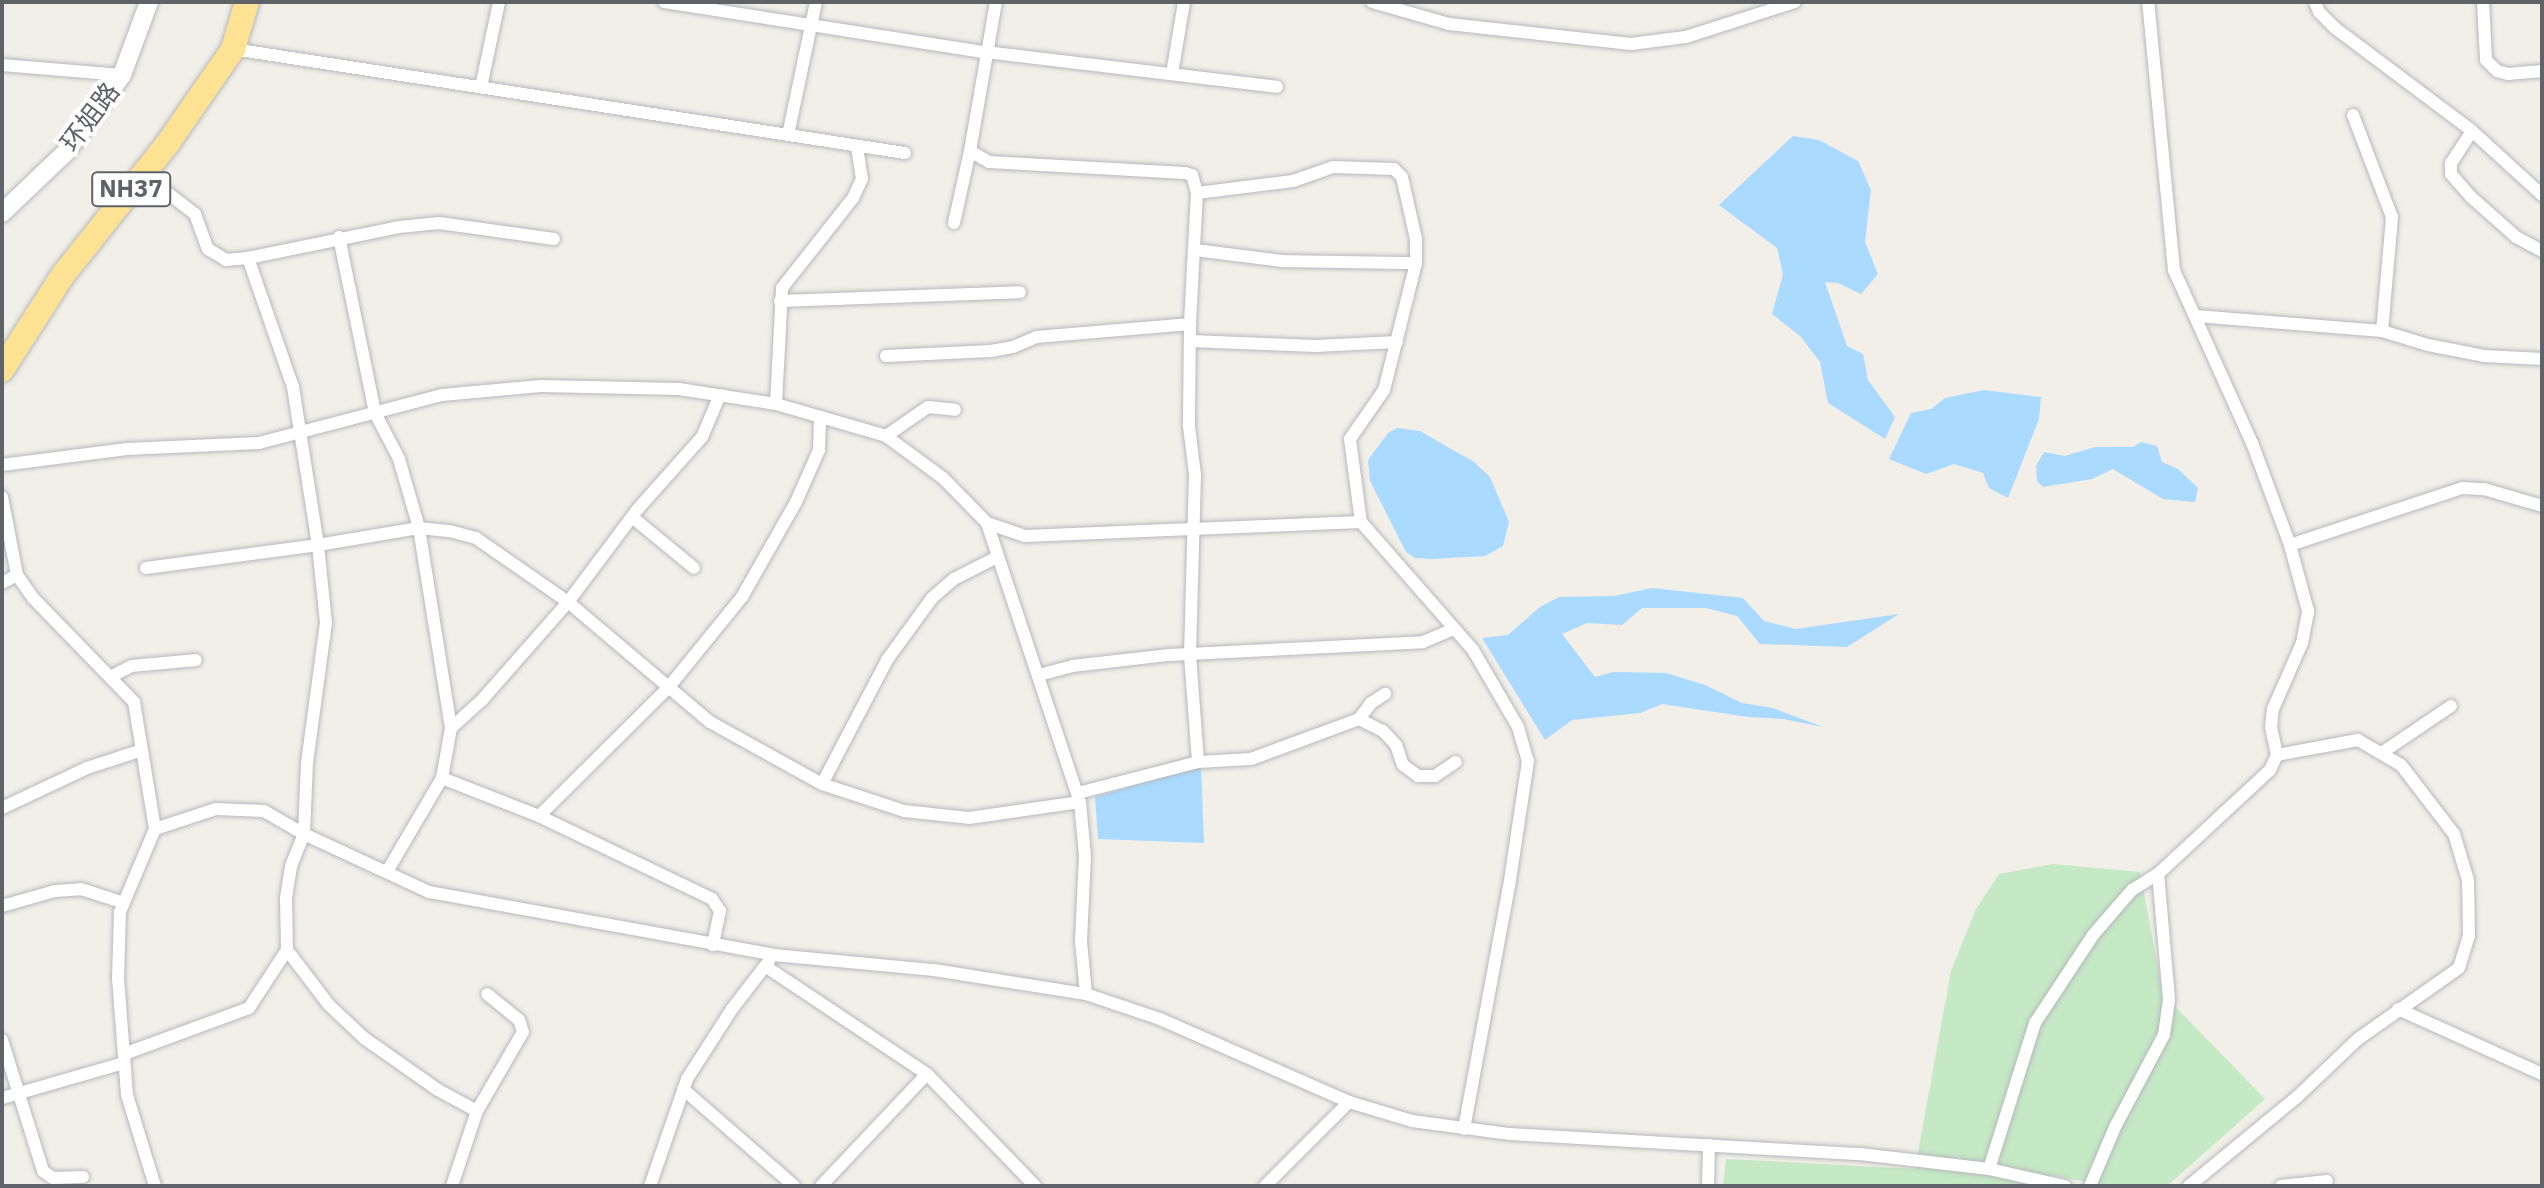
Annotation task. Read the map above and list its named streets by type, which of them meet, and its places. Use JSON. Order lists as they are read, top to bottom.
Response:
{
  "streets": {
    "highway": ["NH37"],
    "street": ["环姐路"]
  }
}
